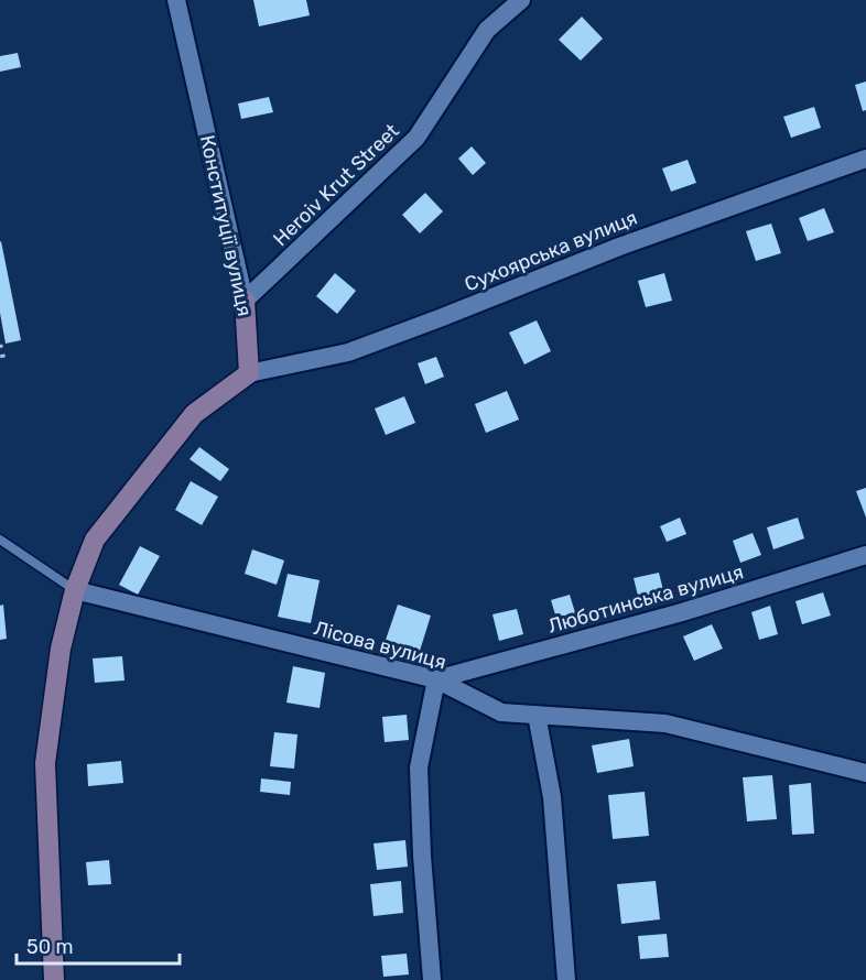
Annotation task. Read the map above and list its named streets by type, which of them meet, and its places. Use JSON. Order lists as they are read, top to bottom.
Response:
{
  "streets": {
    "street": [
      "Heroiv Krut Street",
      "Конституції вулиця",
      "Сухоярська вулиця",
      "Люботинська вулиця",
      "Лісова вулиця"
    ]
  },
  "crossings": [
    ["Heroiv Krut Street", "Конституції вулиця"],
    ["Конституції вулиця", "Сухоярська вулиця"],
    ["Люботинська вулиця", "Лісова вулиця"]
  ],
  "scale_bar": "50 m"
}
